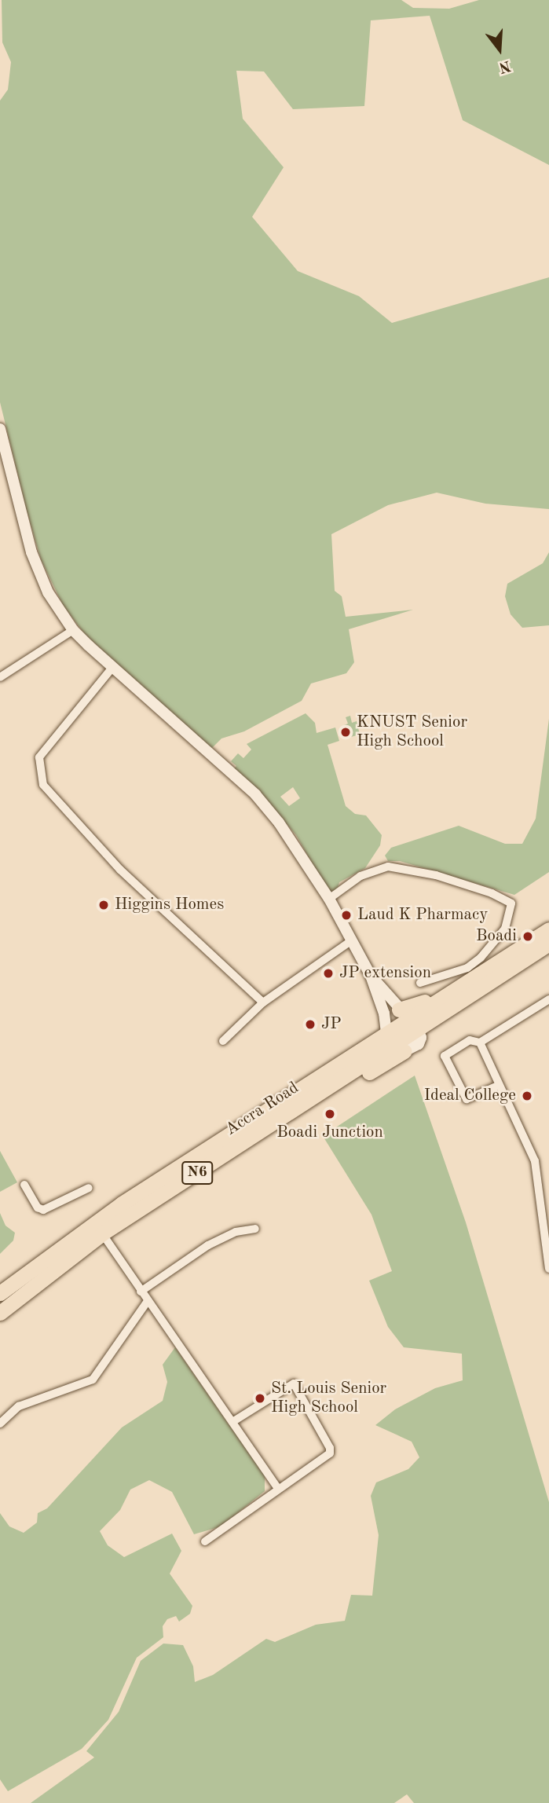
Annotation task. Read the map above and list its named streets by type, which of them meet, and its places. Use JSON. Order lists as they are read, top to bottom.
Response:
{
  "streets": {
    "highway": ["Accra Road", "N6"]
  },
  "places": [
    "KNUST Senior High School",
    "Higgins Homes",
    "Laud K Pharmacy",
    "Boadi",
    "JP extension",
    "JP",
    "Ideal College",
    "Boadi Junction",
    "St. Louis Senior High School"
  ],
  "north": "bottom"
}
